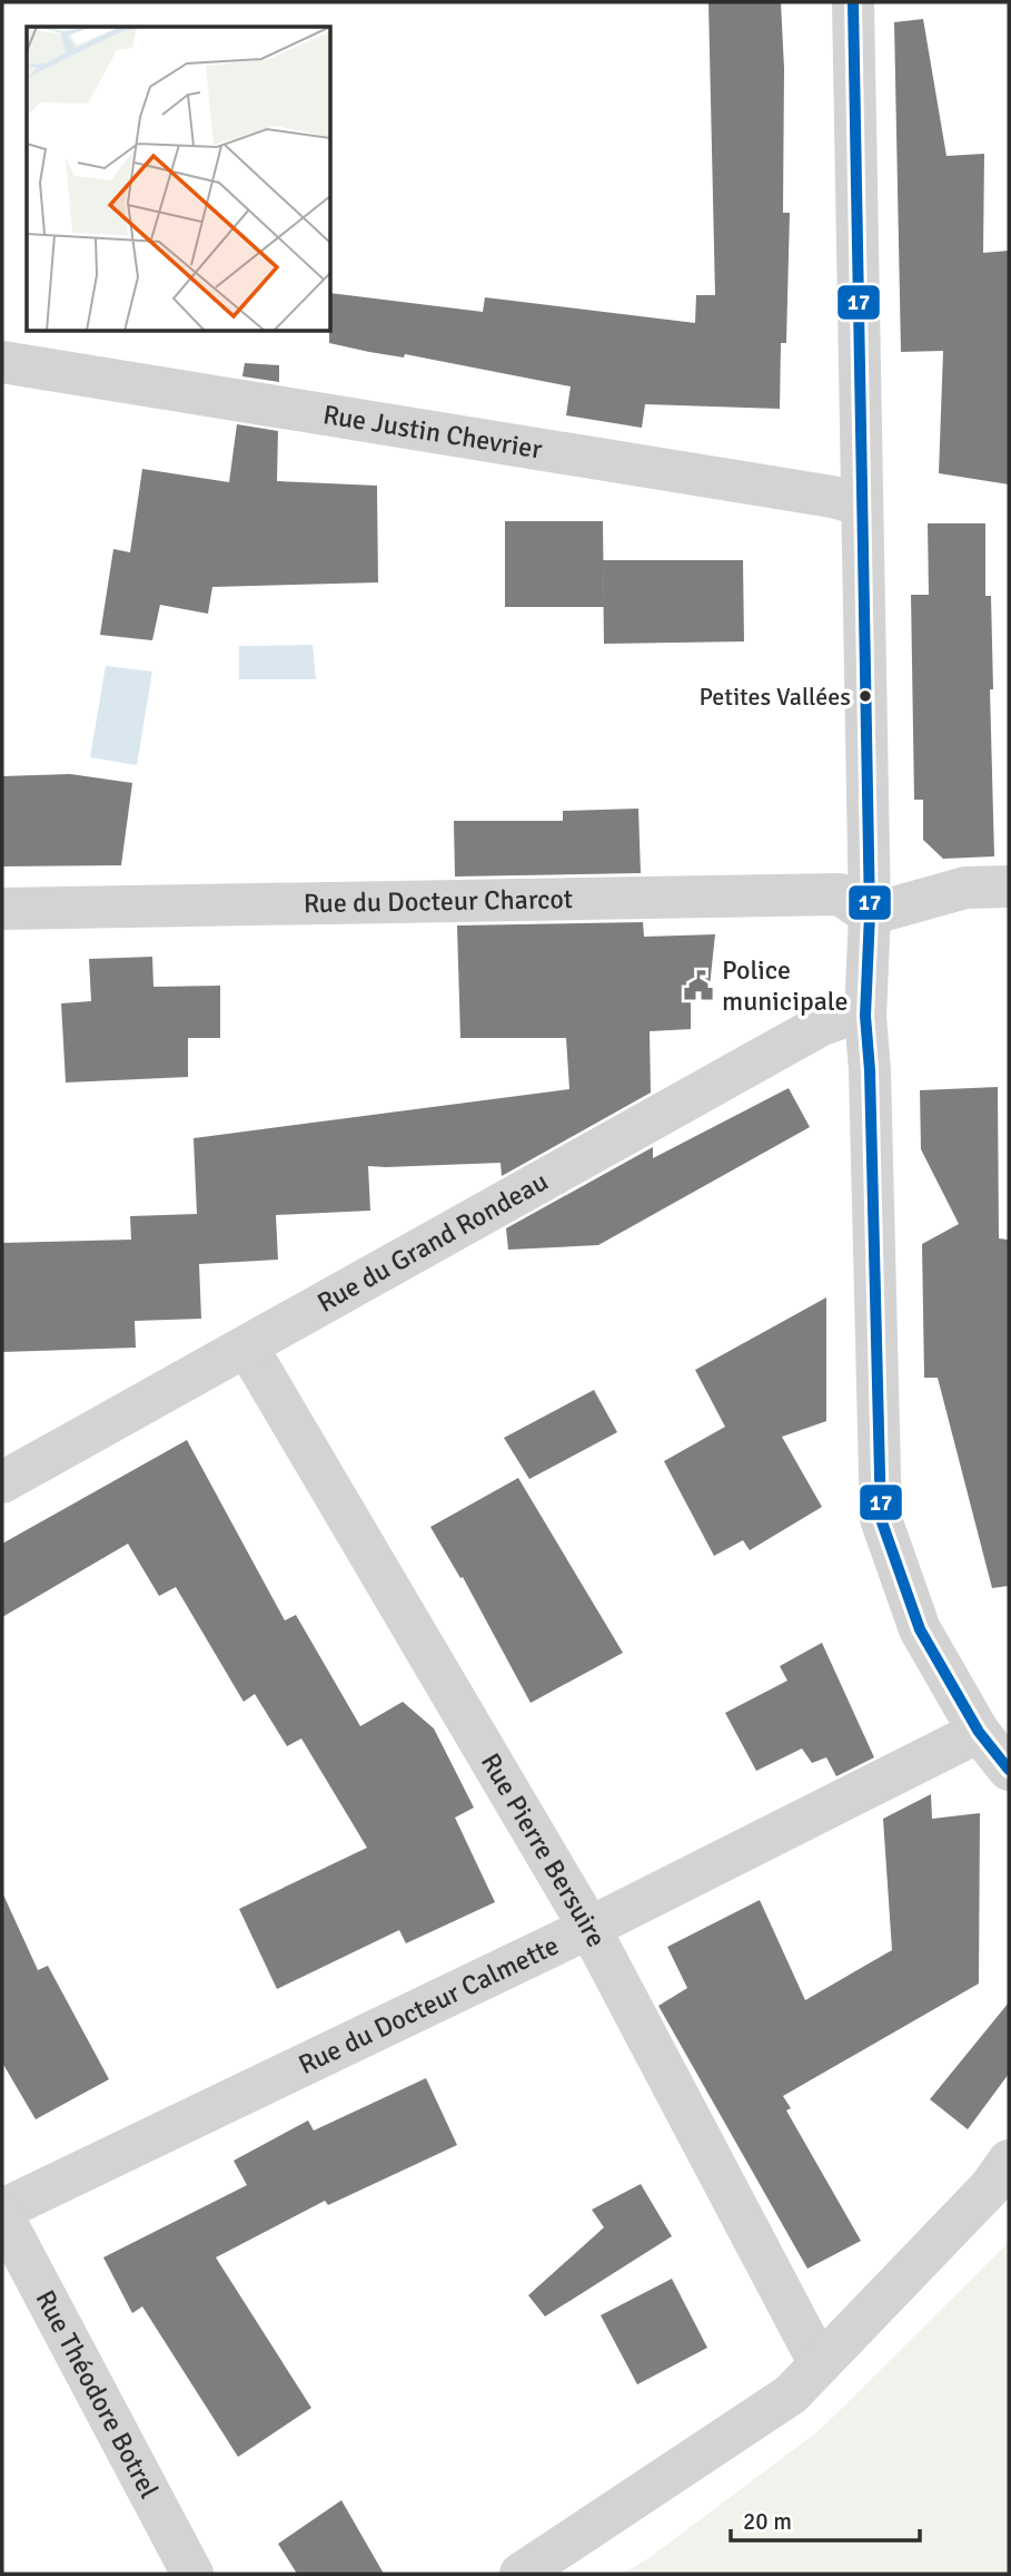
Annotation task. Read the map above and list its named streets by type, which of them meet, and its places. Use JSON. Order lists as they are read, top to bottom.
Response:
{
  "streets": {
    "street": [
      "Rue Justin Chevrier",
      "Rue du Docteur Charcot",
      "Rue du Grand Rondeau",
      "Rue Pierre Bersuire",
      "Rue du Docteur Calmette",
      "Rue Théodore Botrel"
    ]
  },
  "crossings": [
    ["Rue du Grand Rondeau", "Rue Pierre Bersuire"],
    ["Rue Pierre Bersuire", "Rue du Docteur Calmette"],
    ["Rue du Docteur Calmette", "Rue Théodore Botrel"]
  ],
  "places": {
    "other": ["Petites Vallées"],
    "public building": ["Police municipale"]
  },
  "lines": ["transit line 17"],
  "scale_bar": "20 m"
}
